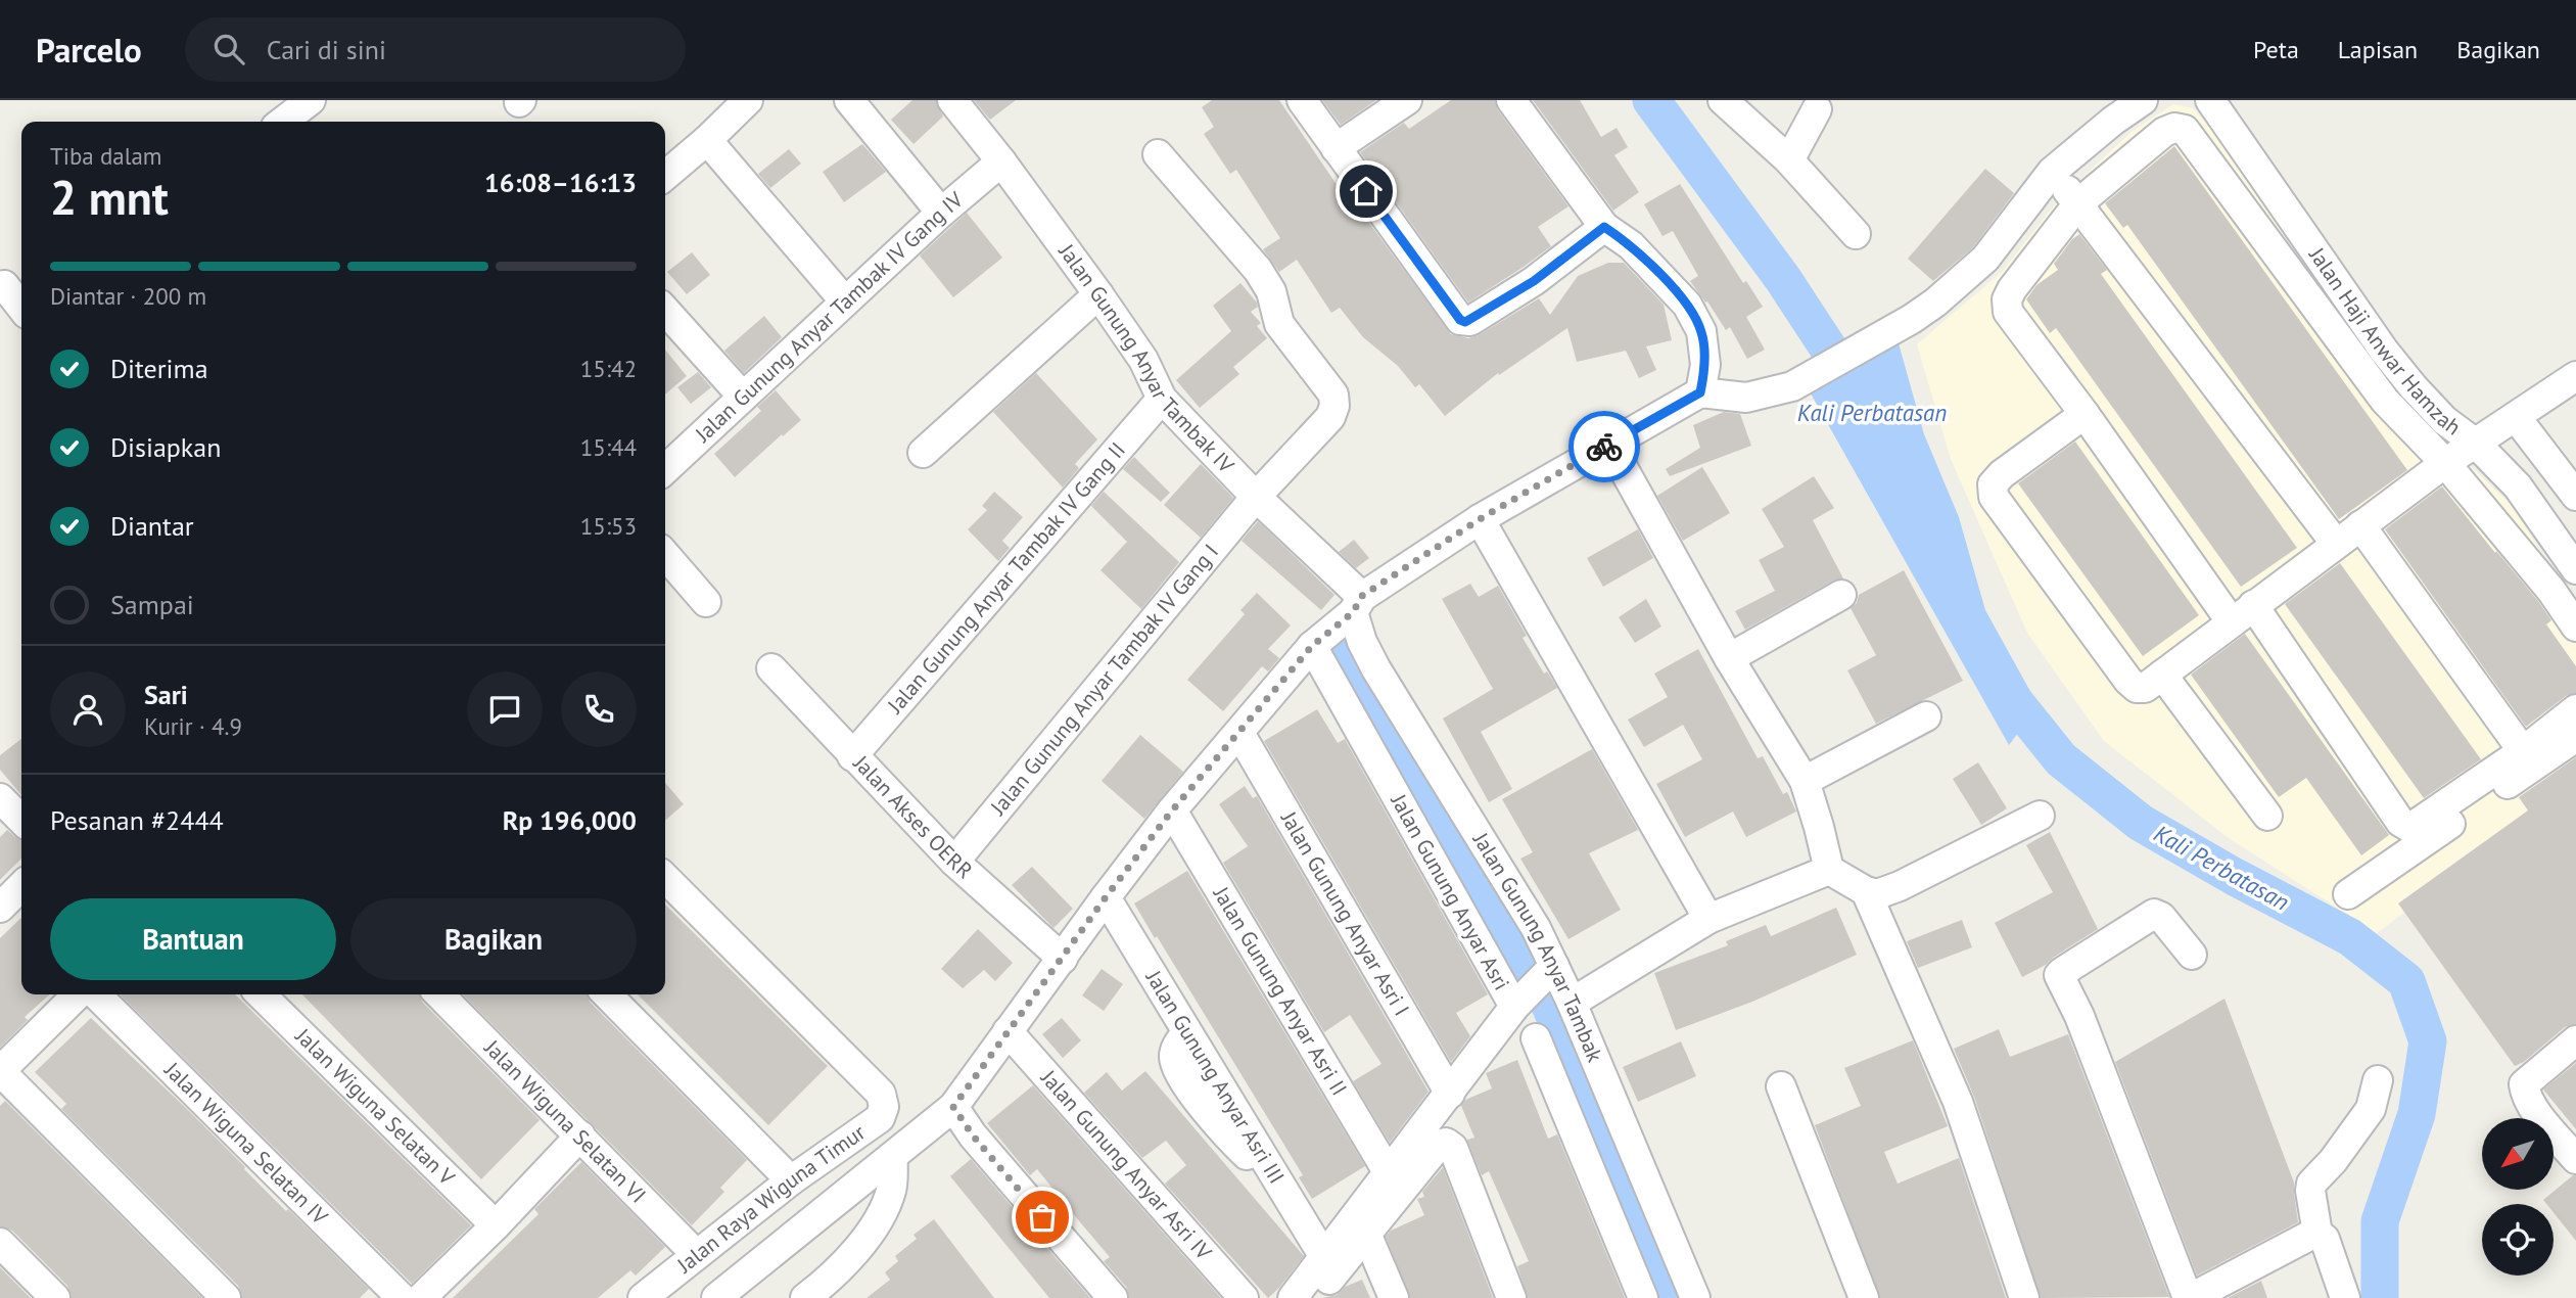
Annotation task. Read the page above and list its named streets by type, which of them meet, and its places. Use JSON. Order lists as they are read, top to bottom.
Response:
{
  "streets": {
    "street": [
      "Jalan Gunung Anyar Tambak IV Gang IV",
      "Jalan Haji Anwar Hamzah",
      "Jalan Gunung Anyar Tambak IV",
      "Jalan Gunung Anyar Tambak IV Gang II",
      "Jalan Gunung Anyar Tambak IV Gang I",
      "Jalan Akses OERR",
      "Jalan Gunung Anyar Asri",
      "Jalan Gunung Anyar Asri I",
      "Jalan Gunung Anyar Tambak",
      "Jalan Gunung Anyar Asri II",
      "Jalan Gunung Anyar Asri III",
      "Jalan Wiguna Selatan V",
      "Jalan Wiguna Selatan VI",
      "Jalan Wiguna Selatan IV",
      "Jalan Gunung Anyar Asri IV",
      "Jalan Raya Wiguna Timur"
    ]
  },
  "crossings": [
    ["Jalan Gunung Anyar Tambak IV Gang IV", "Jalan Gunung Anyar Tambak IV"],
    ["Jalan Gunung Anyar Tambak IV", "Jalan Gunung Anyar Tambak IV Gang II"],
    ["Jalan Gunung Anyar Tambak IV", "Jalan Gunung Anyar Tambak IV Gang I"],
    ["Jalan Gunung Anyar Tambak IV", "Jalan Gunung Anyar Tambak"],
    ["Jalan Gunung Anyar Tambak IV", "Jalan Raya Wiguna Timur"],
    ["Jalan Gunung Anyar Tambak IV Gang II", "Jalan Akses OERR"],
    ["Jalan Gunung Anyar Tambak IV Gang I", "Jalan Akses OERR"],
    ["Jalan Akses OERR", "Jalan Raya Wiguna Timur"],
    ["Jalan Gunung Anyar Asri", "Jalan Gunung Anyar Asri I"],
    ["Jalan Gunung Anyar Asri", "Jalan Gunung Anyar Tambak"],
    ["Jalan Gunung Anyar Asri", "Jalan Gunung Anyar Asri II"],
    ["Jalan Gunung Anyar Asri", "Jalan Gunung Anyar Asri III"],
    ["Jalan Gunung Anyar Asri", "Jalan Raya Wiguna Timur"],
    ["Jalan Gunung Anyar Asri I", "Jalan Raya Wiguna Timur"],
    ["Jalan Gunung Anyar Tambak", "Jalan Raya Wiguna Timur"],
    ["Jalan Gunung Anyar Asri II", "Jalan Raya Wiguna Timur"],
    ["Jalan Gunung Anyar Asri III", "Jalan Raya Wiguna Timur"],
    ["Jalan Wiguna Selatan VI", "Jalan Raya Wiguna Timur"],
    ["Jalan Gunung Anyar Asri IV", "Jalan Raya Wiguna Timur"]
  ],
  "water": ["Kali Perbatasan"],
  "north": "bottom left",
  "page": {
    "header": "Parcelo",
    "search": "Cari di sini",
    "nav": ["Peta", "Lapisan", "Bagikan"],
    "heading": ["2 mnt", "Tiba dalam", "16:08–16:13"],
    "panel": [
      "Sari",
      "Kurir · 4.9",
      "Pesanan #2444",
      "Rp 196,000"
    ],
    "bar": "Diantar · 200 m",
    "list": [
      ["Diterima", "15:42"],
      ["Disiapkan", "15:44"],
      ["Diantar", "15:53"],
      "Sampai"
    ],
    "buttons": ["Bantuan", "Bagikan"]
  }
}
